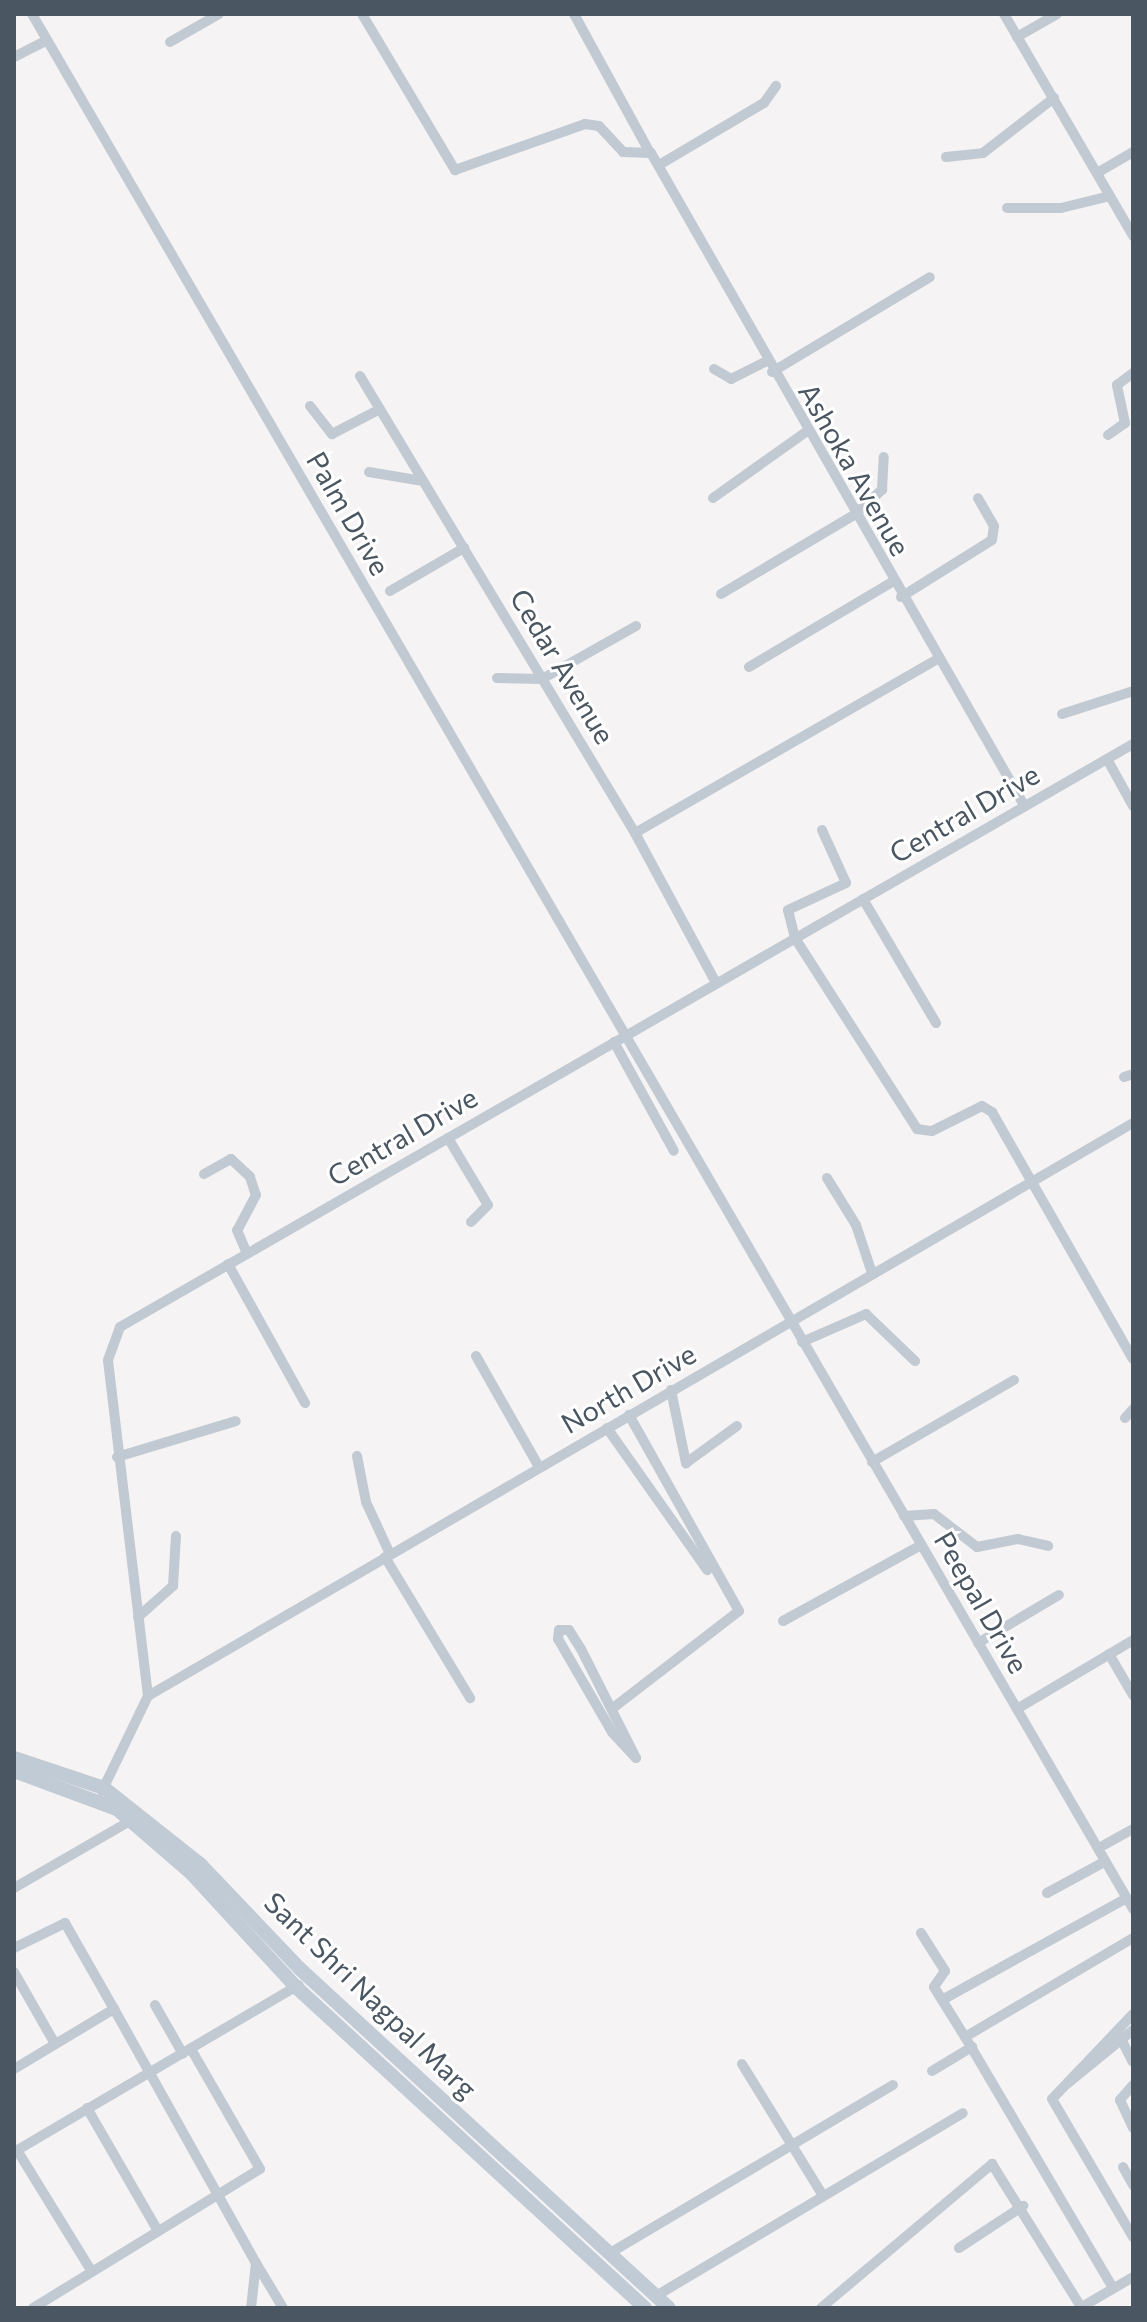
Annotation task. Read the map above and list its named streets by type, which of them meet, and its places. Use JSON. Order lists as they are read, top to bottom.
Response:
{
  "streets": {
    "main road": ["Sant Shri Nagpal Marg"],
    "street": [
      "Ashoka Avenue",
      "Palm Drive",
      "Cedar Avenue",
      "Central Drive",
      "North Drive",
      "Peepal Drive"
    ]
  },
  "crossings": [
    ["Ashoka Avenue", "Central Drive"],
    ["Palm Drive", "Central Drive"],
    ["Palm Drive", "North Drive"],
    ["Palm Drive", "Peepal Drive"],
    ["Cedar Avenue", "Central Drive"],
    ["Central Drive", "North Drive"],
    ["North Drive", "Peepal Drive"]
  ]
}
